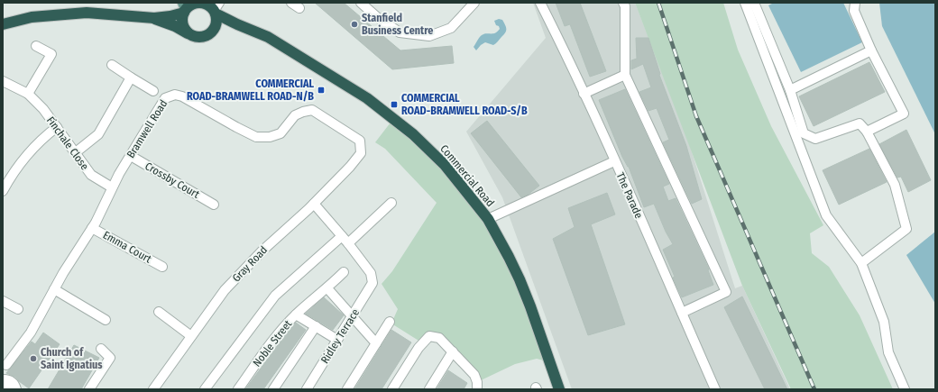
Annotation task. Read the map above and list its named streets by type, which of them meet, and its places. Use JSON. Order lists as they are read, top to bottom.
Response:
{
  "streets": {
    "highway": ["Commercial Road"],
    "street": [
      "Bramwell Road",
      "Finchale Close",
      "Crossby Court",
      "The Parade",
      "Emma Court",
      "Gray Road",
      "Ridley Terrace",
      "Noble Street"
    ]
  },
  "crossings": [
    ["Bramwell Road", "Finchale Close"],
    ["Bramwell Road", "Crossby Court"],
    ["Bramwell Road", "Emma Court"],
    ["Bramwell Road", "Gray Road"]
  ],
  "places": {
    "other": ["Stanfield Business Centre", "Church of Saint Ignatius"],
    "transit": ["COMMERCIAL ROAD-BRAMWELL ROAD-N/B", "COMMERCIAL ROAD-BRAMWELL ROAD-S/B"]
  }
}
